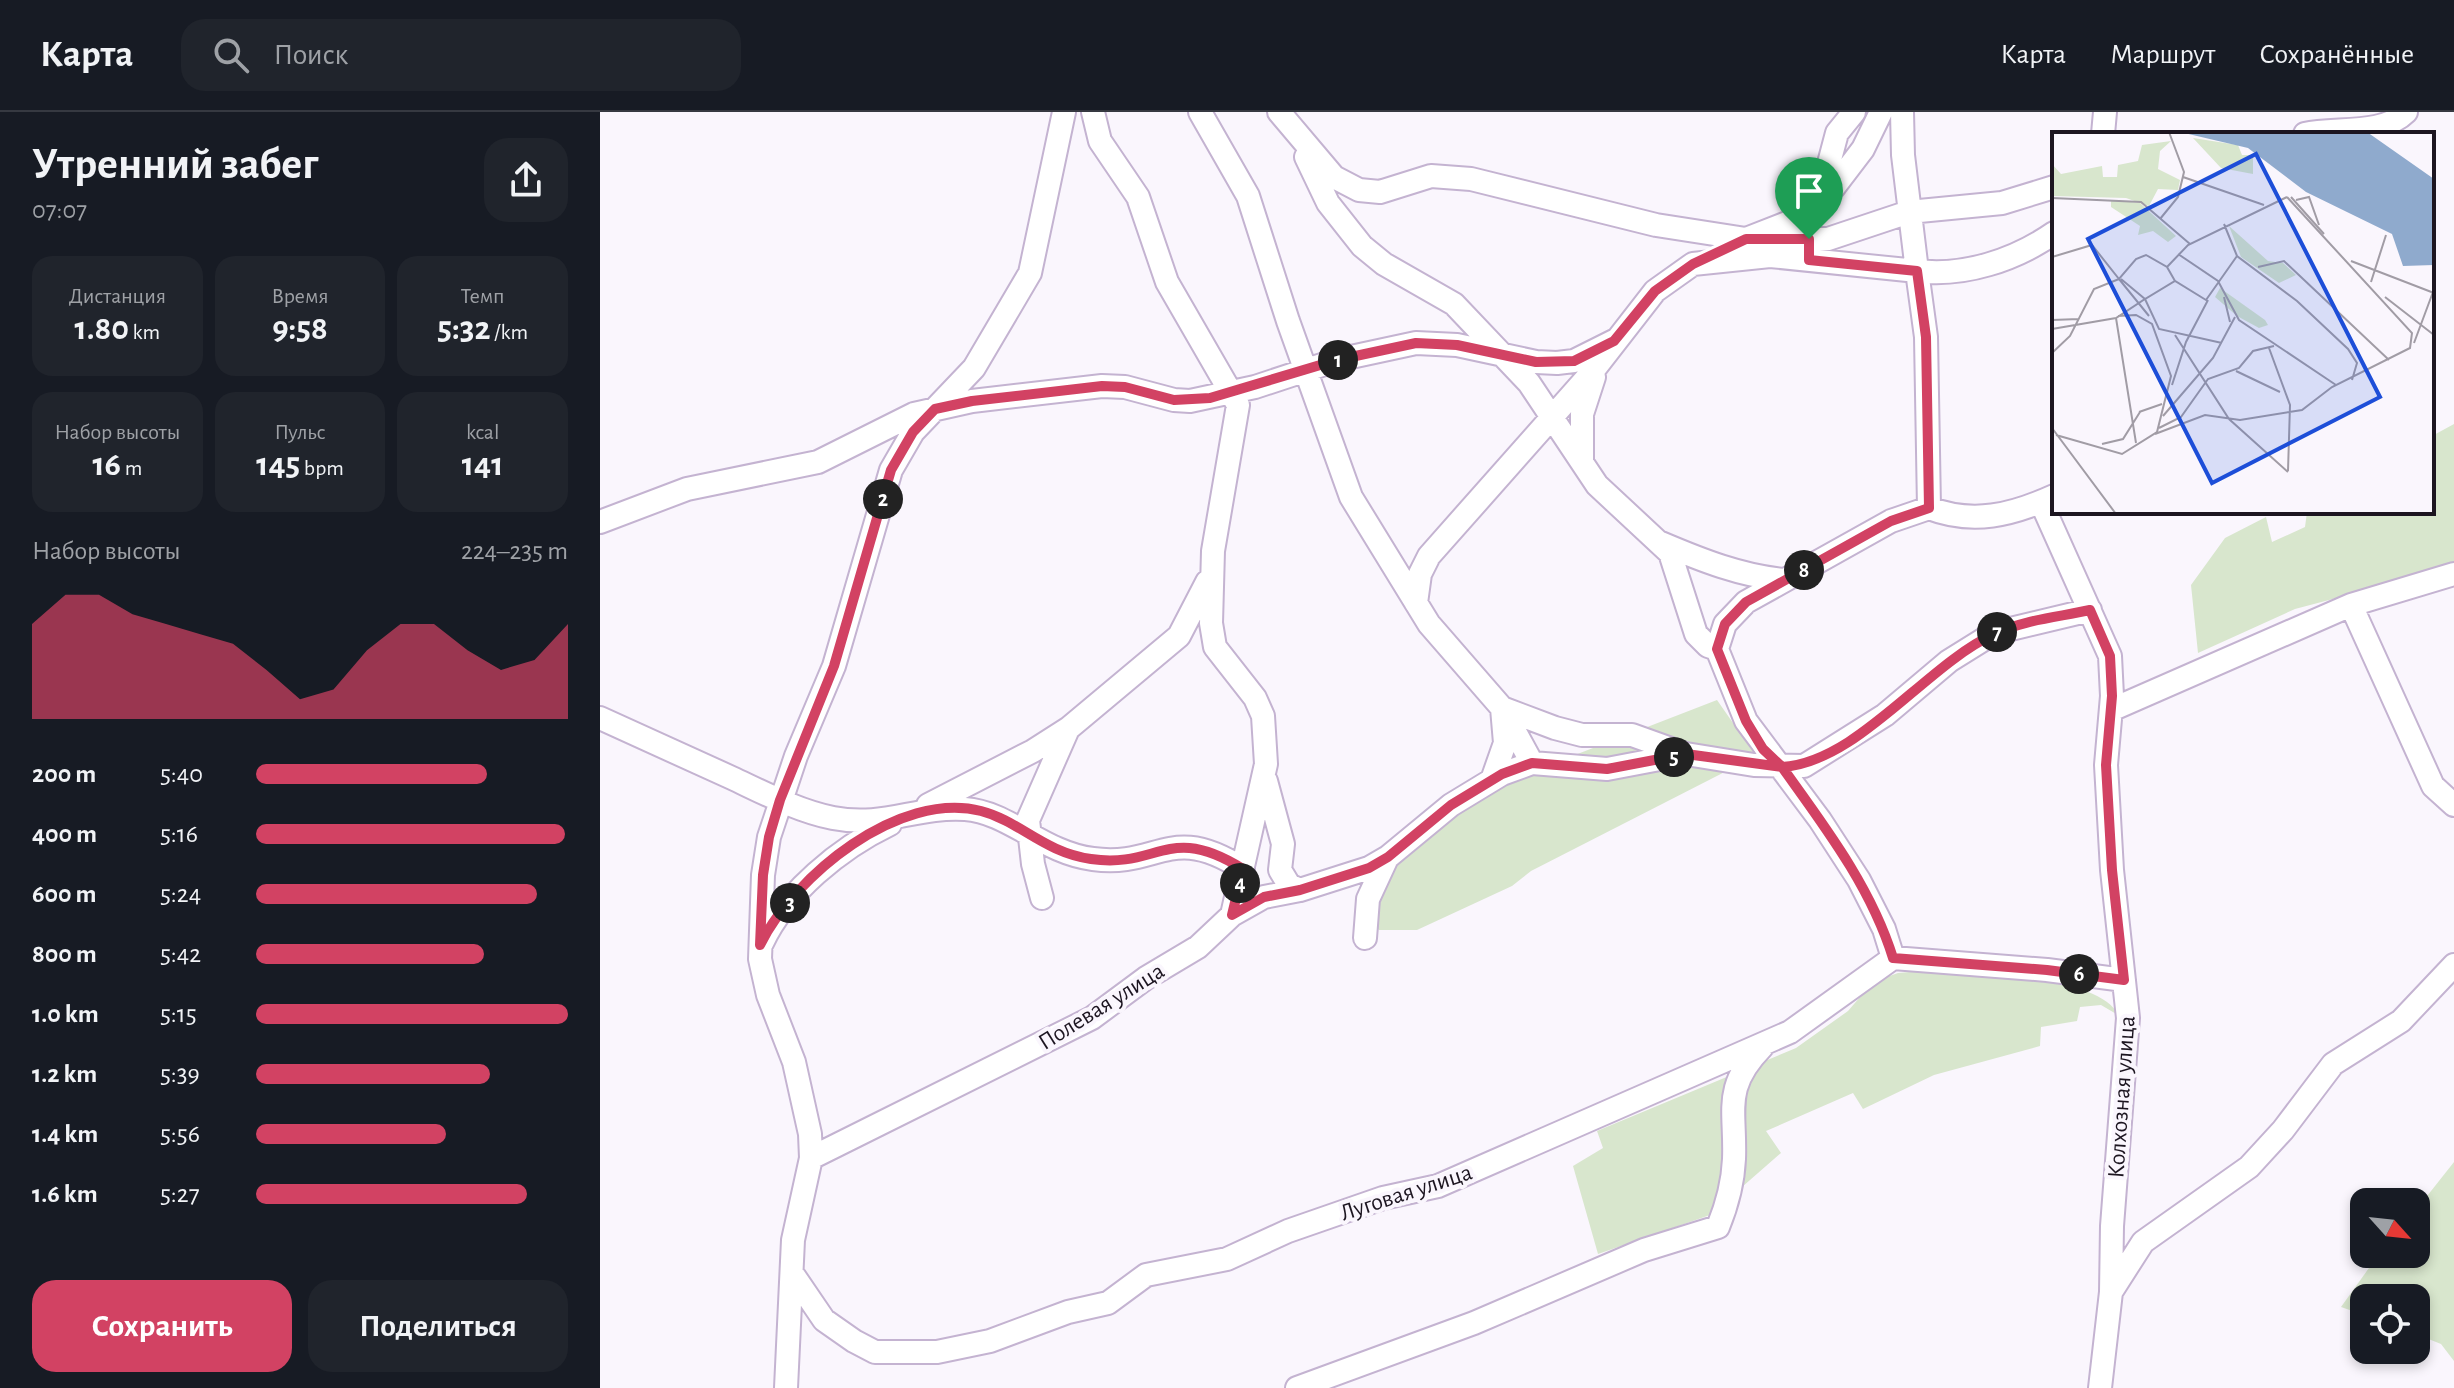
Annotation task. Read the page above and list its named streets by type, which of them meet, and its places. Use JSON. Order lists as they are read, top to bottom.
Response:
{
  "streets": {
    "street": ["Полевая улица", "Колхозная улица", "Луговая улица"]
  },
  "crossings": [
    ["Полевая улица", "Колхозная улица"]
  ],
  "north": "bottom right",
  "page": {
    "header": "Карта",
    "search": "Поиск",
    "nav": ["Карта", "Маршрут", "Сохранённые"],
    "heading": ["Утренний забег", "07:07"],
    "stats": [
      ["Дистанция", "1.80 km"],
      ["Время", "9:58"],
      ["Темп", "5:32 /km"],
      ["Набор высоты", "16 m"],
      ["Пульс", "145 bpm"],
      ["kcal", "141"]
    ],
    "pins": [
      "1",
      "2",
      "8",
      "7",
      "5",
      "4",
      "3",
      "6"
    ],
    "chart": ["Набор высоты", "224–235 m"],
    "list": [
      {
        "name": "200 m",
        "note": "5:40"
      },
      {
        "name": "400 m",
        "note": "5:16"
      },
      {
        "name": "600 m",
        "note": "5:24"
      },
      {
        "name": "800 m",
        "note": "5:42"
      },
      {
        "name": "1.0 km",
        "note": "5:15"
      },
      {
        "name": "1.2 km",
        "note": "5:39"
      },
      {
        "name": "1.4 km",
        "note": "5:56"
      },
      {
        "name": "1.6 km",
        "note": "5:27"
      }
    ],
    "buttons": ["Сохранить", "Поделиться"]
  }
}
